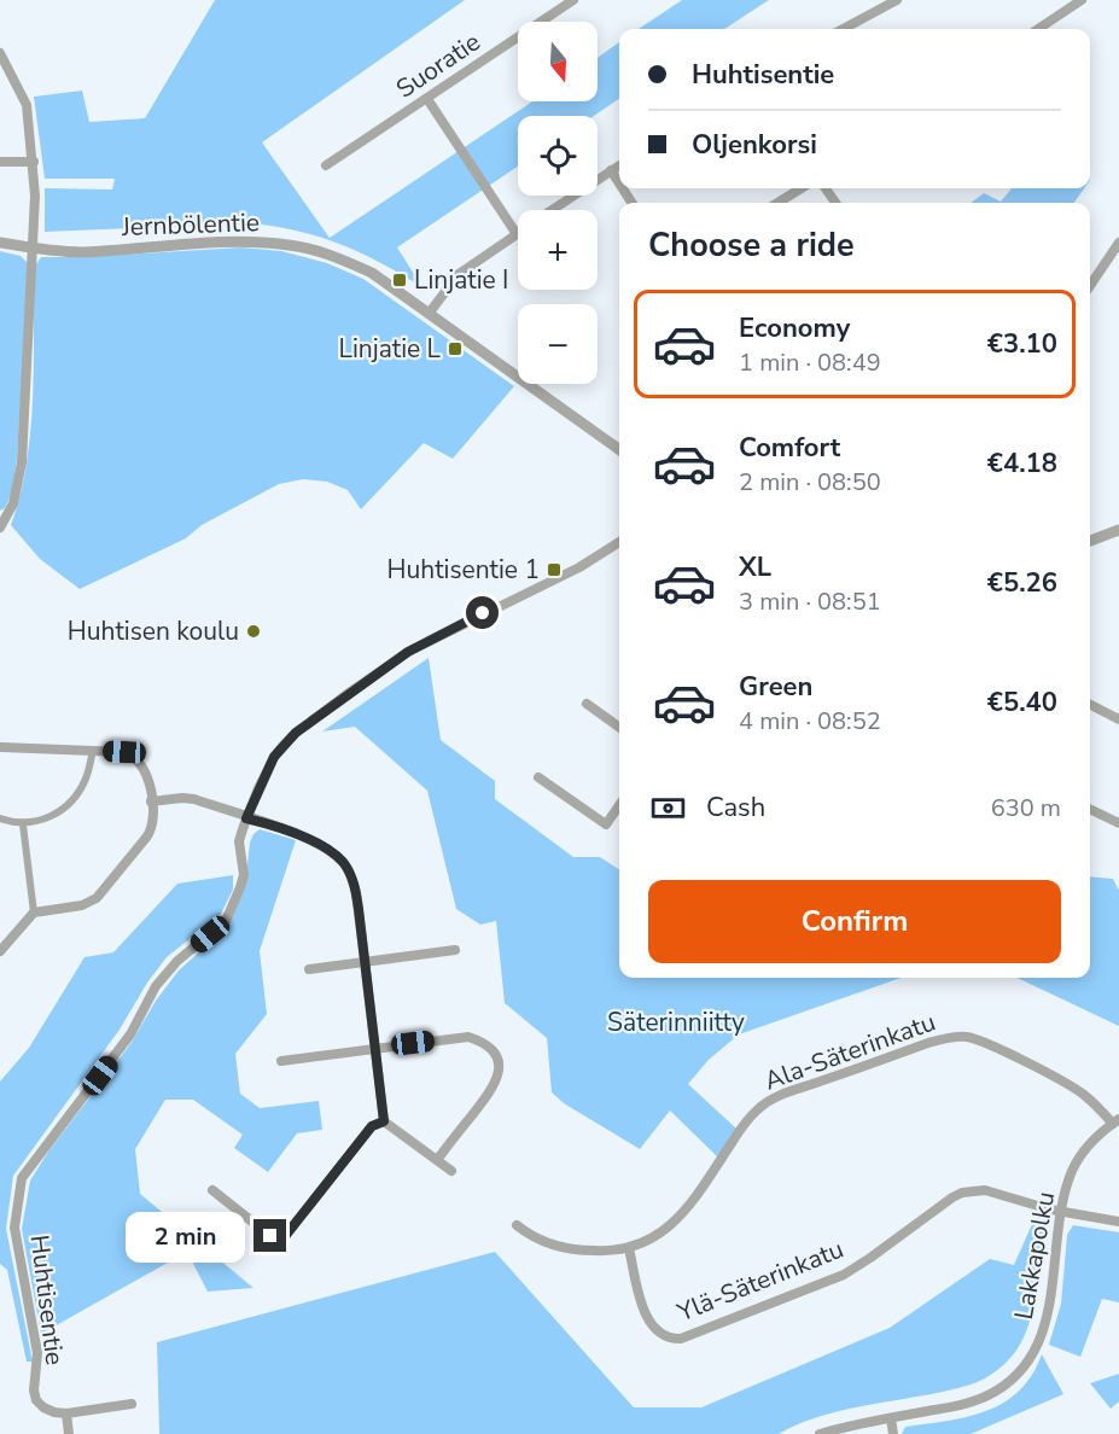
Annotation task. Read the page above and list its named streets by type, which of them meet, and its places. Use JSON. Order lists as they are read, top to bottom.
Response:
{
  "streets": {
    "street": [
      "Suoratie",
      "Jernbölentie",
      "Ala-Säterinkatu",
      "Lakkapolku",
      "Ylä-Säterinkatu",
      "Huhtisentie"
    ]
  },
  "crossings": [
    ["Ala-Säterinkatu", "Lakkapolku"],
    ["Ala-Säterinkatu", "Ylä-Säterinkatu"],
    ["Lakkapolku", "Ylä-Säterinkatu"]
  ],
  "parks": ["Säterinniitty"],
  "places": {
    "transit": ["Linjatie I", "Linjatie L", "Huhtisentie 1"],
    "other": ["Huhtisen koulu"]
  },
  "north": "bottom",
  "page": {
    "map_buttons": ["+", "−"],
    "banner": ["Huhtisentie", "Oljenkorsi"],
    "heading": "Choose a ride",
    "list": [
      {
        "name": "Economy",
        "note": "1 min · 08:49",
        "value": "€3.10"
      },
      {
        "name": "Comfort",
        "note": "2 min · 08:50",
        "value": "€4.18"
      },
      {
        "name": "XL",
        "note": "3 min · 08:51",
        "value": "€5.26"
      },
      {
        "name": "Green",
        "note": "4 min · 08:52",
        "value": "€5.40"
      }
    ],
    "pay": ["Cash", "630 m"],
    "buttons": "Confirm",
    "bubble": "2 min"
  }
}
